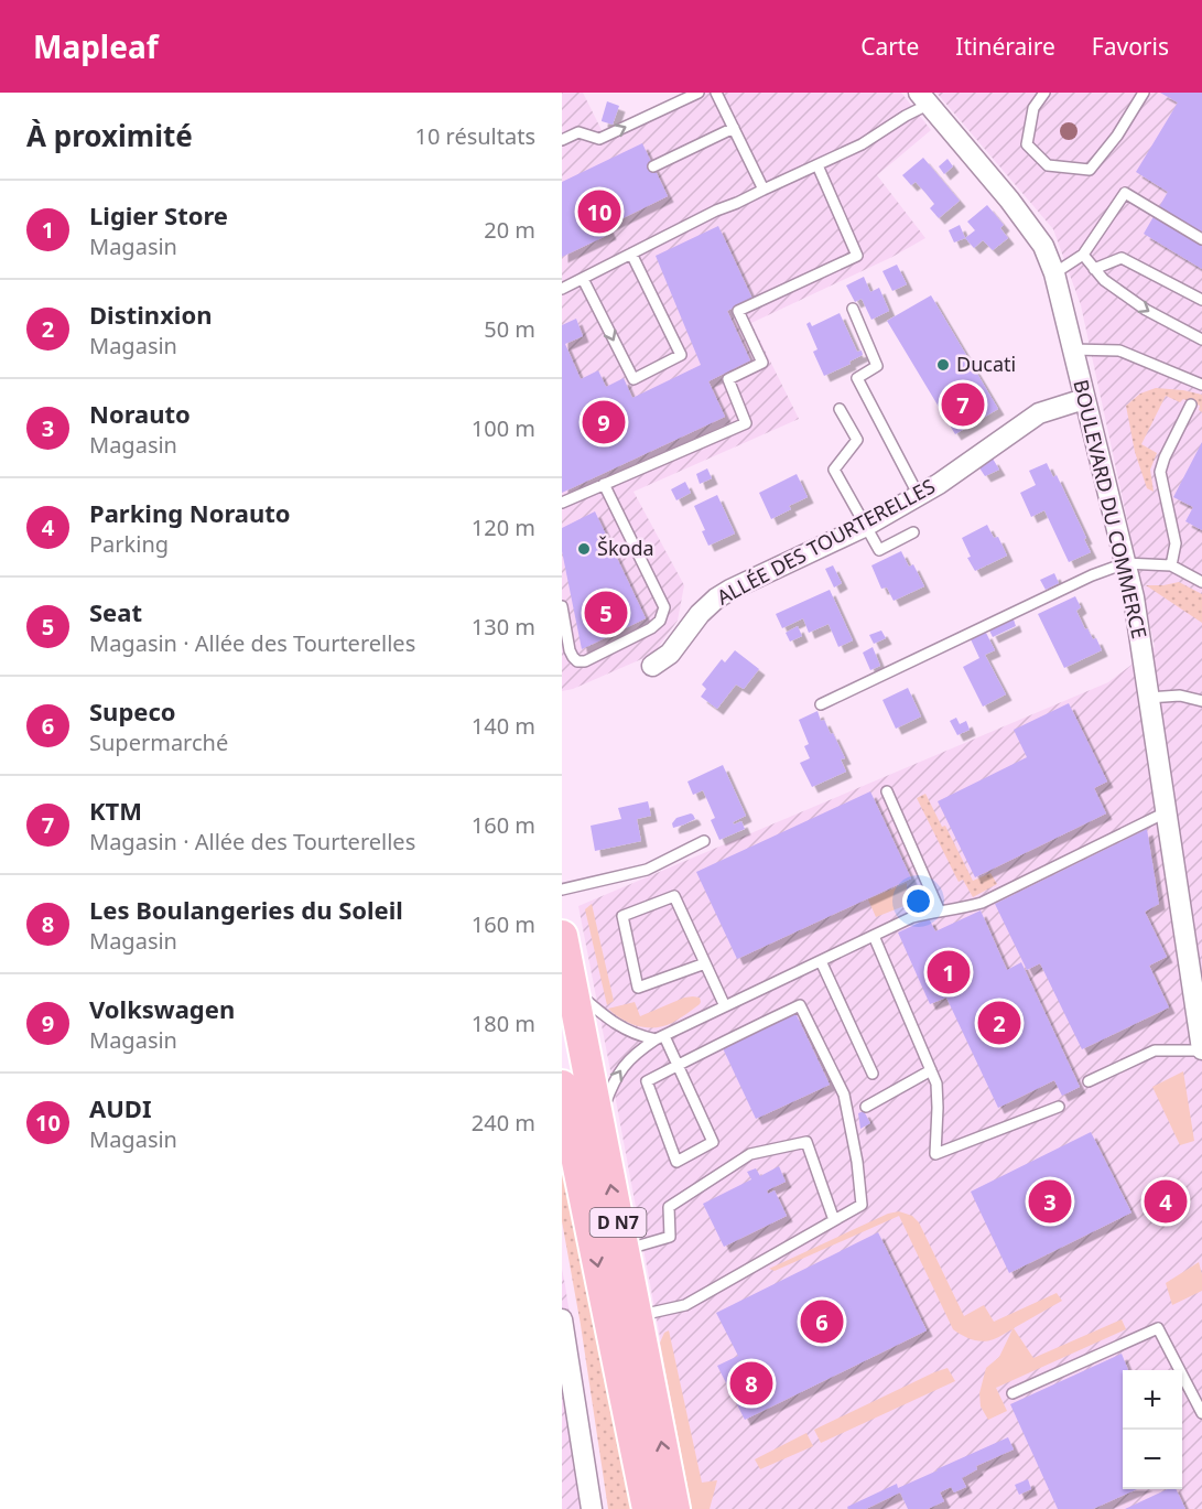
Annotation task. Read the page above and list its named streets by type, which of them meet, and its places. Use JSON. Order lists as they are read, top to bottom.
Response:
{
  "streets": {
    "main road": ["D N7"],
    "street": ["BOULEVARD DU COMMERCE", "ALLÉE DES TOURTERELLES"]
  },
  "crossings": [
    ["BOULEVARD DU COMMERCE", "ALLÉE DES TOURTERELLES"]
  ],
  "places": ["Ducati", "Škoda"],
  "page": {
    "header": "Mapleaf",
    "nav": ["Carte", "Itinéraire", "Favoris"],
    "heading": ["À proximité", "10 résultats"],
    "list": [
      {
        "mark": "1",
        "name": "Ligier Store",
        "note": "Magasin",
        "value": "20 m"
      },
      {
        "mark": "2",
        "name": "Distinxion",
        "note": "Magasin",
        "value": "50 m"
      },
      {
        "mark": "3",
        "name": "Norauto",
        "note": "Magasin",
        "value": "100 m"
      },
      {
        "mark": "4",
        "name": "Parking Norauto",
        "note": "Parking",
        "value": "120 m"
      },
      {
        "mark": "5",
        "name": "Seat",
        "note": "Magasin · Allée des Tourterelles",
        "value": "130 m"
      },
      {
        "mark": "6",
        "name": "Supeco",
        "note": "Supermarché",
        "value": "140 m"
      },
      {
        "mark": "7",
        "name": "KTM",
        "note": "Magasin · Allée des Tourterelles",
        "value": "160 m"
      },
      {
        "mark": "8",
        "name": "Les Boulangeries du Soleil",
        "note": "Magasin",
        "value": "160 m"
      },
      {
        "mark": "9",
        "name": "Volkswagen",
        "note": "Magasin",
        "value": "180 m"
      },
      {
        "mark": "10",
        "name": "AUDI",
        "note": "Magasin",
        "value": "240 m"
      }
    ],
    "pins": [
      "10",
      "7",
      "9",
      "5",
      "1",
      "2",
      "3",
      "4",
      "6",
      "8"
    ],
    "map_buttons": ["+", "−"]
  }
}
